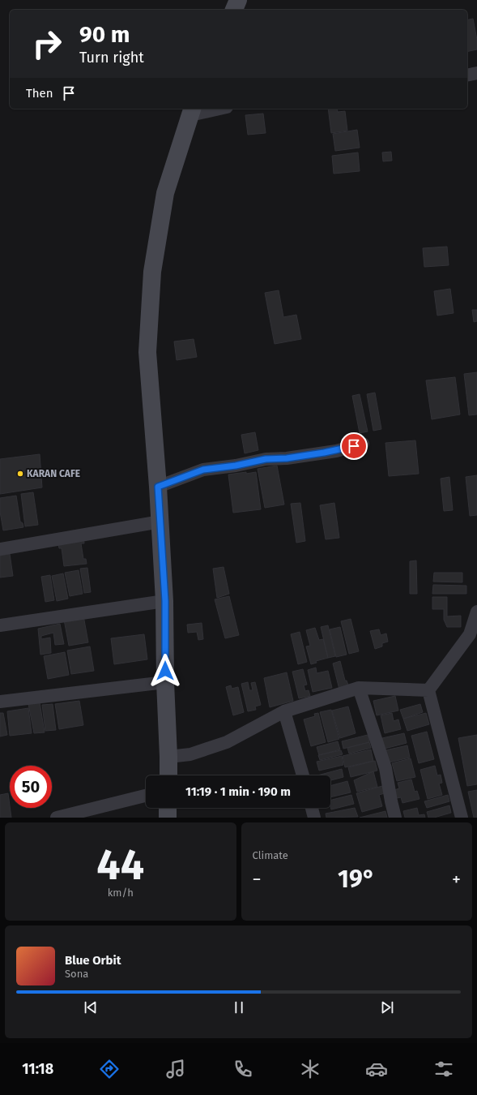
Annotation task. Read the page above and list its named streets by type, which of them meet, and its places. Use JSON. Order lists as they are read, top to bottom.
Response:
{
  "places": ["KARAN CAFE"],
  "page": {
    "turn": ["90 m", "Turn right"],
    "then": "Then",
    "limit": "50",
    "trip": "11:19 · 1 min · 190 m",
    "tile": [
      ["44", "km/h"],
      "Climate"
    ],
    "heat": ["−", "19°", "+"],
    "song": ["Blue Orbit", "Sona"],
    "tabs": "11:18"
  }
}
